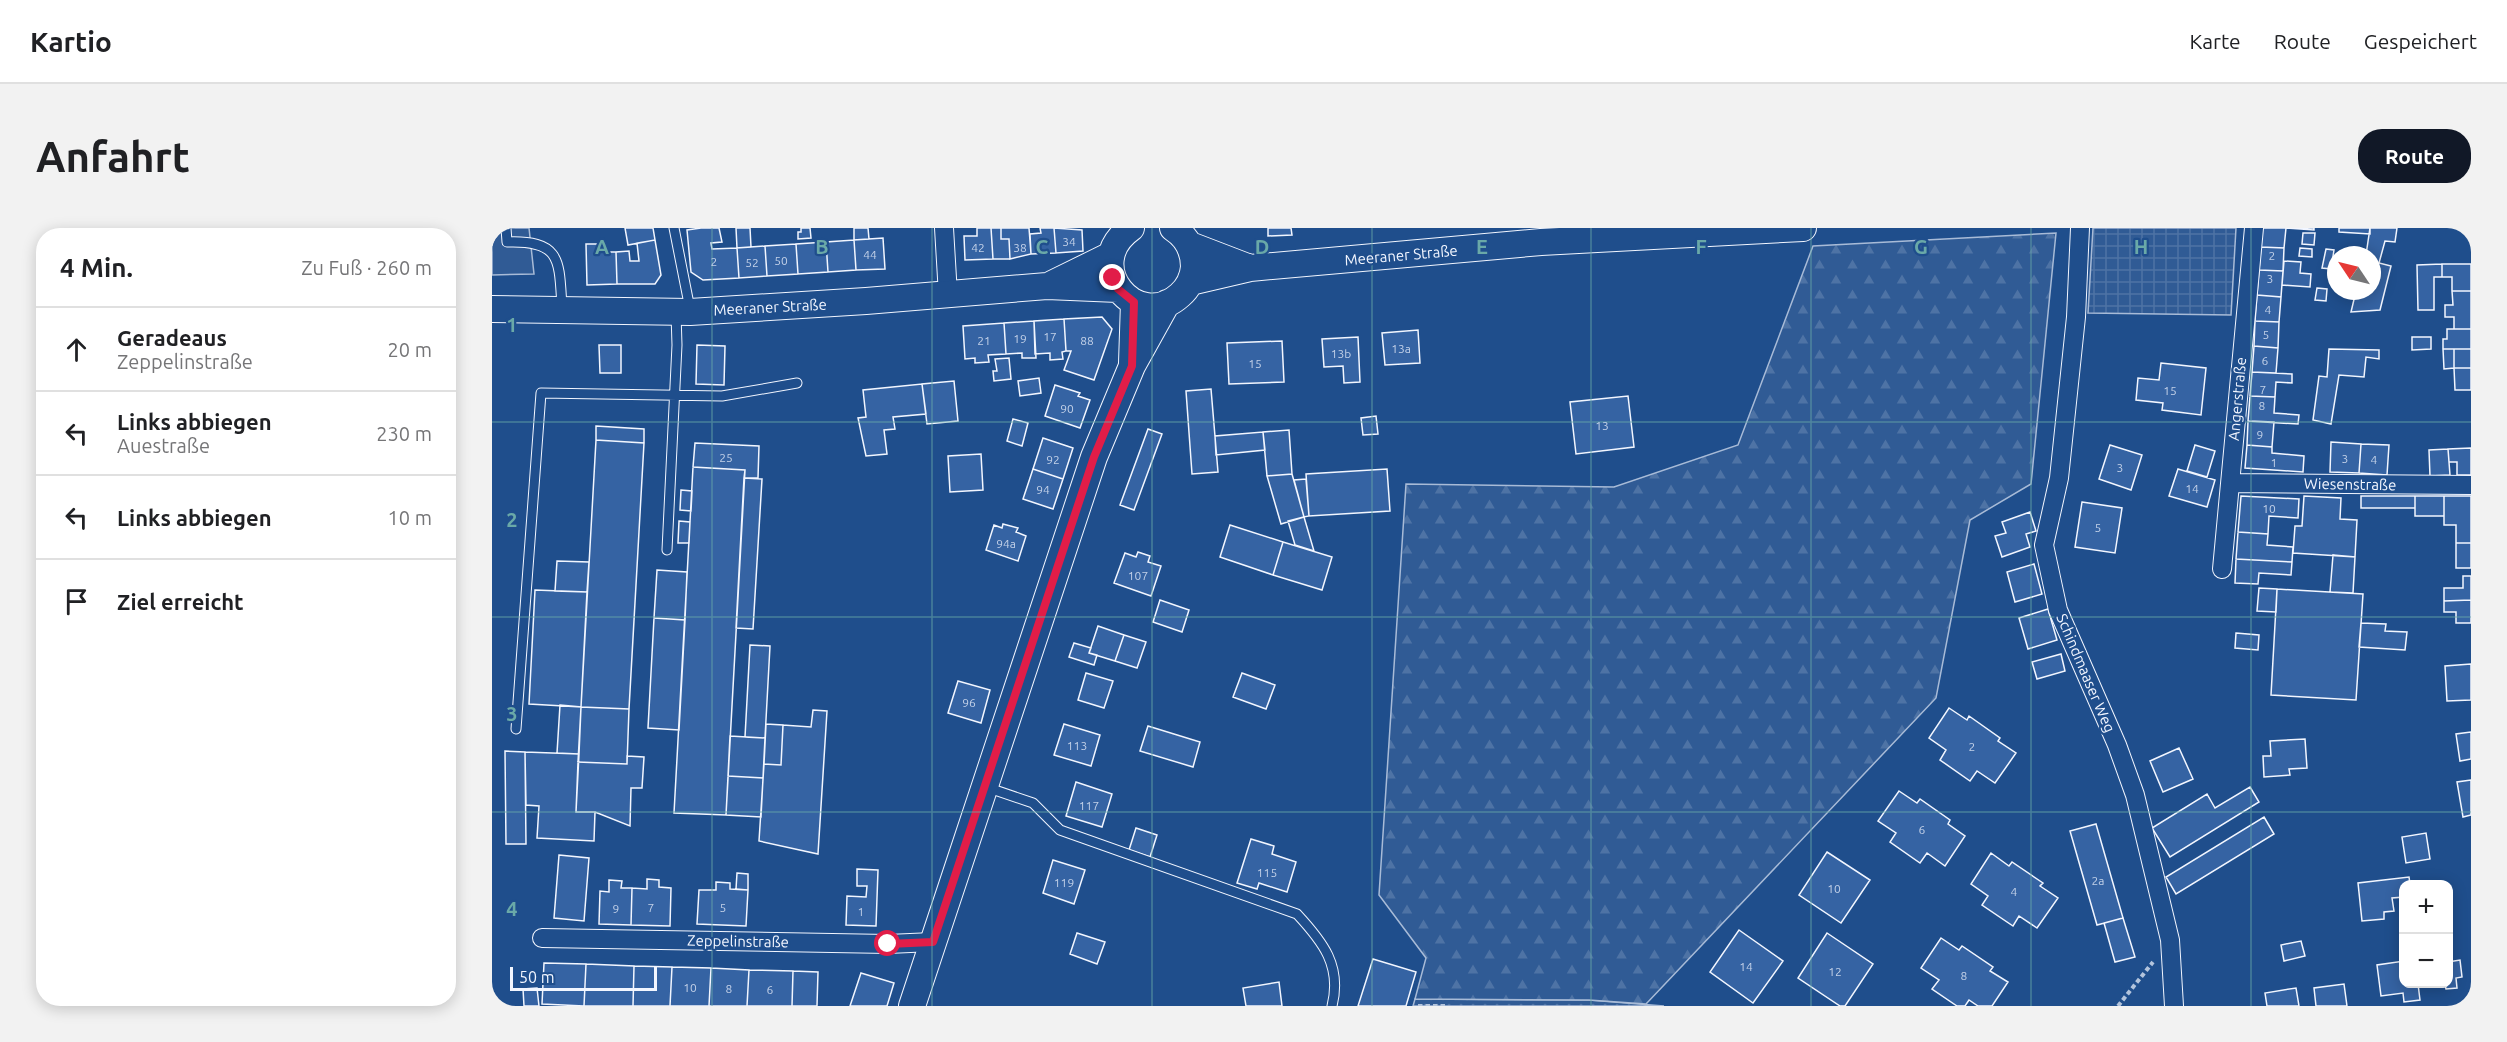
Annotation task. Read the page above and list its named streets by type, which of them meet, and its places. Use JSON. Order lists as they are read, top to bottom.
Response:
{
  "streets": {
    "street": [
      "Meeraner Straße",
      "Angerstraße",
      "Wiesenstraße",
      "Schindmaaser Weg",
      "Zeppelinstraße"
    ]
  },
  "crossings": [
    ["Angerstraße", "Wiesenstraße"]
  ],
  "house_numbers": [
    "34",
    "42",
    "38",
    "44",
    "2",
    "50",
    "2",
    "52",
    "3",
    "4",
    "5",
    "17",
    "19",
    "21",
    "88",
    "13a",
    "13b",
    "6",
    "15",
    "7",
    "15",
    "8",
    "90",
    "13",
    "9",
    "25",
    "3",
    "92",
    "4",
    "1",
    "3",
    "14",
    "94",
    "10",
    "5",
    "94a",
    "107",
    "96",
    "113",
    "2",
    "117",
    "6",
    "115",
    "2a",
    "119",
    "10",
    "4",
    "7",
    "5",
    "9",
    "1",
    "14",
    "12",
    "8",
    "10",
    "8",
    "6"
  ],
  "scale_bar": "50 m",
  "north": "top left",
  "page": {
    "header": "Kartio",
    "nav": ["Karte", "Route", "Gespeichert"],
    "buttons": "Route",
    "title": "Anfahrt",
    "heading": ["4 Min.", "Zu Fuß · 260 m"],
    "list": [
      ["Geradeaus", "Zeppelinstraße", "20 m"],
      ["Links abbiegen", "Auestraße", "230 m"],
      ["Links abbiegen", "10 m"],
      "Ziel erreicht"
    ],
    "map_buttons": ["+", "−"],
    "scale": "50 m"
  },
  "grid": {
    "columns": [
      "A",
      "B",
      "C",
      "D",
      "E",
      "F",
      "G",
      "H"
    ],
    "rows": [
      "1",
      "2",
      "3",
      "4"
    ]
  }
}
